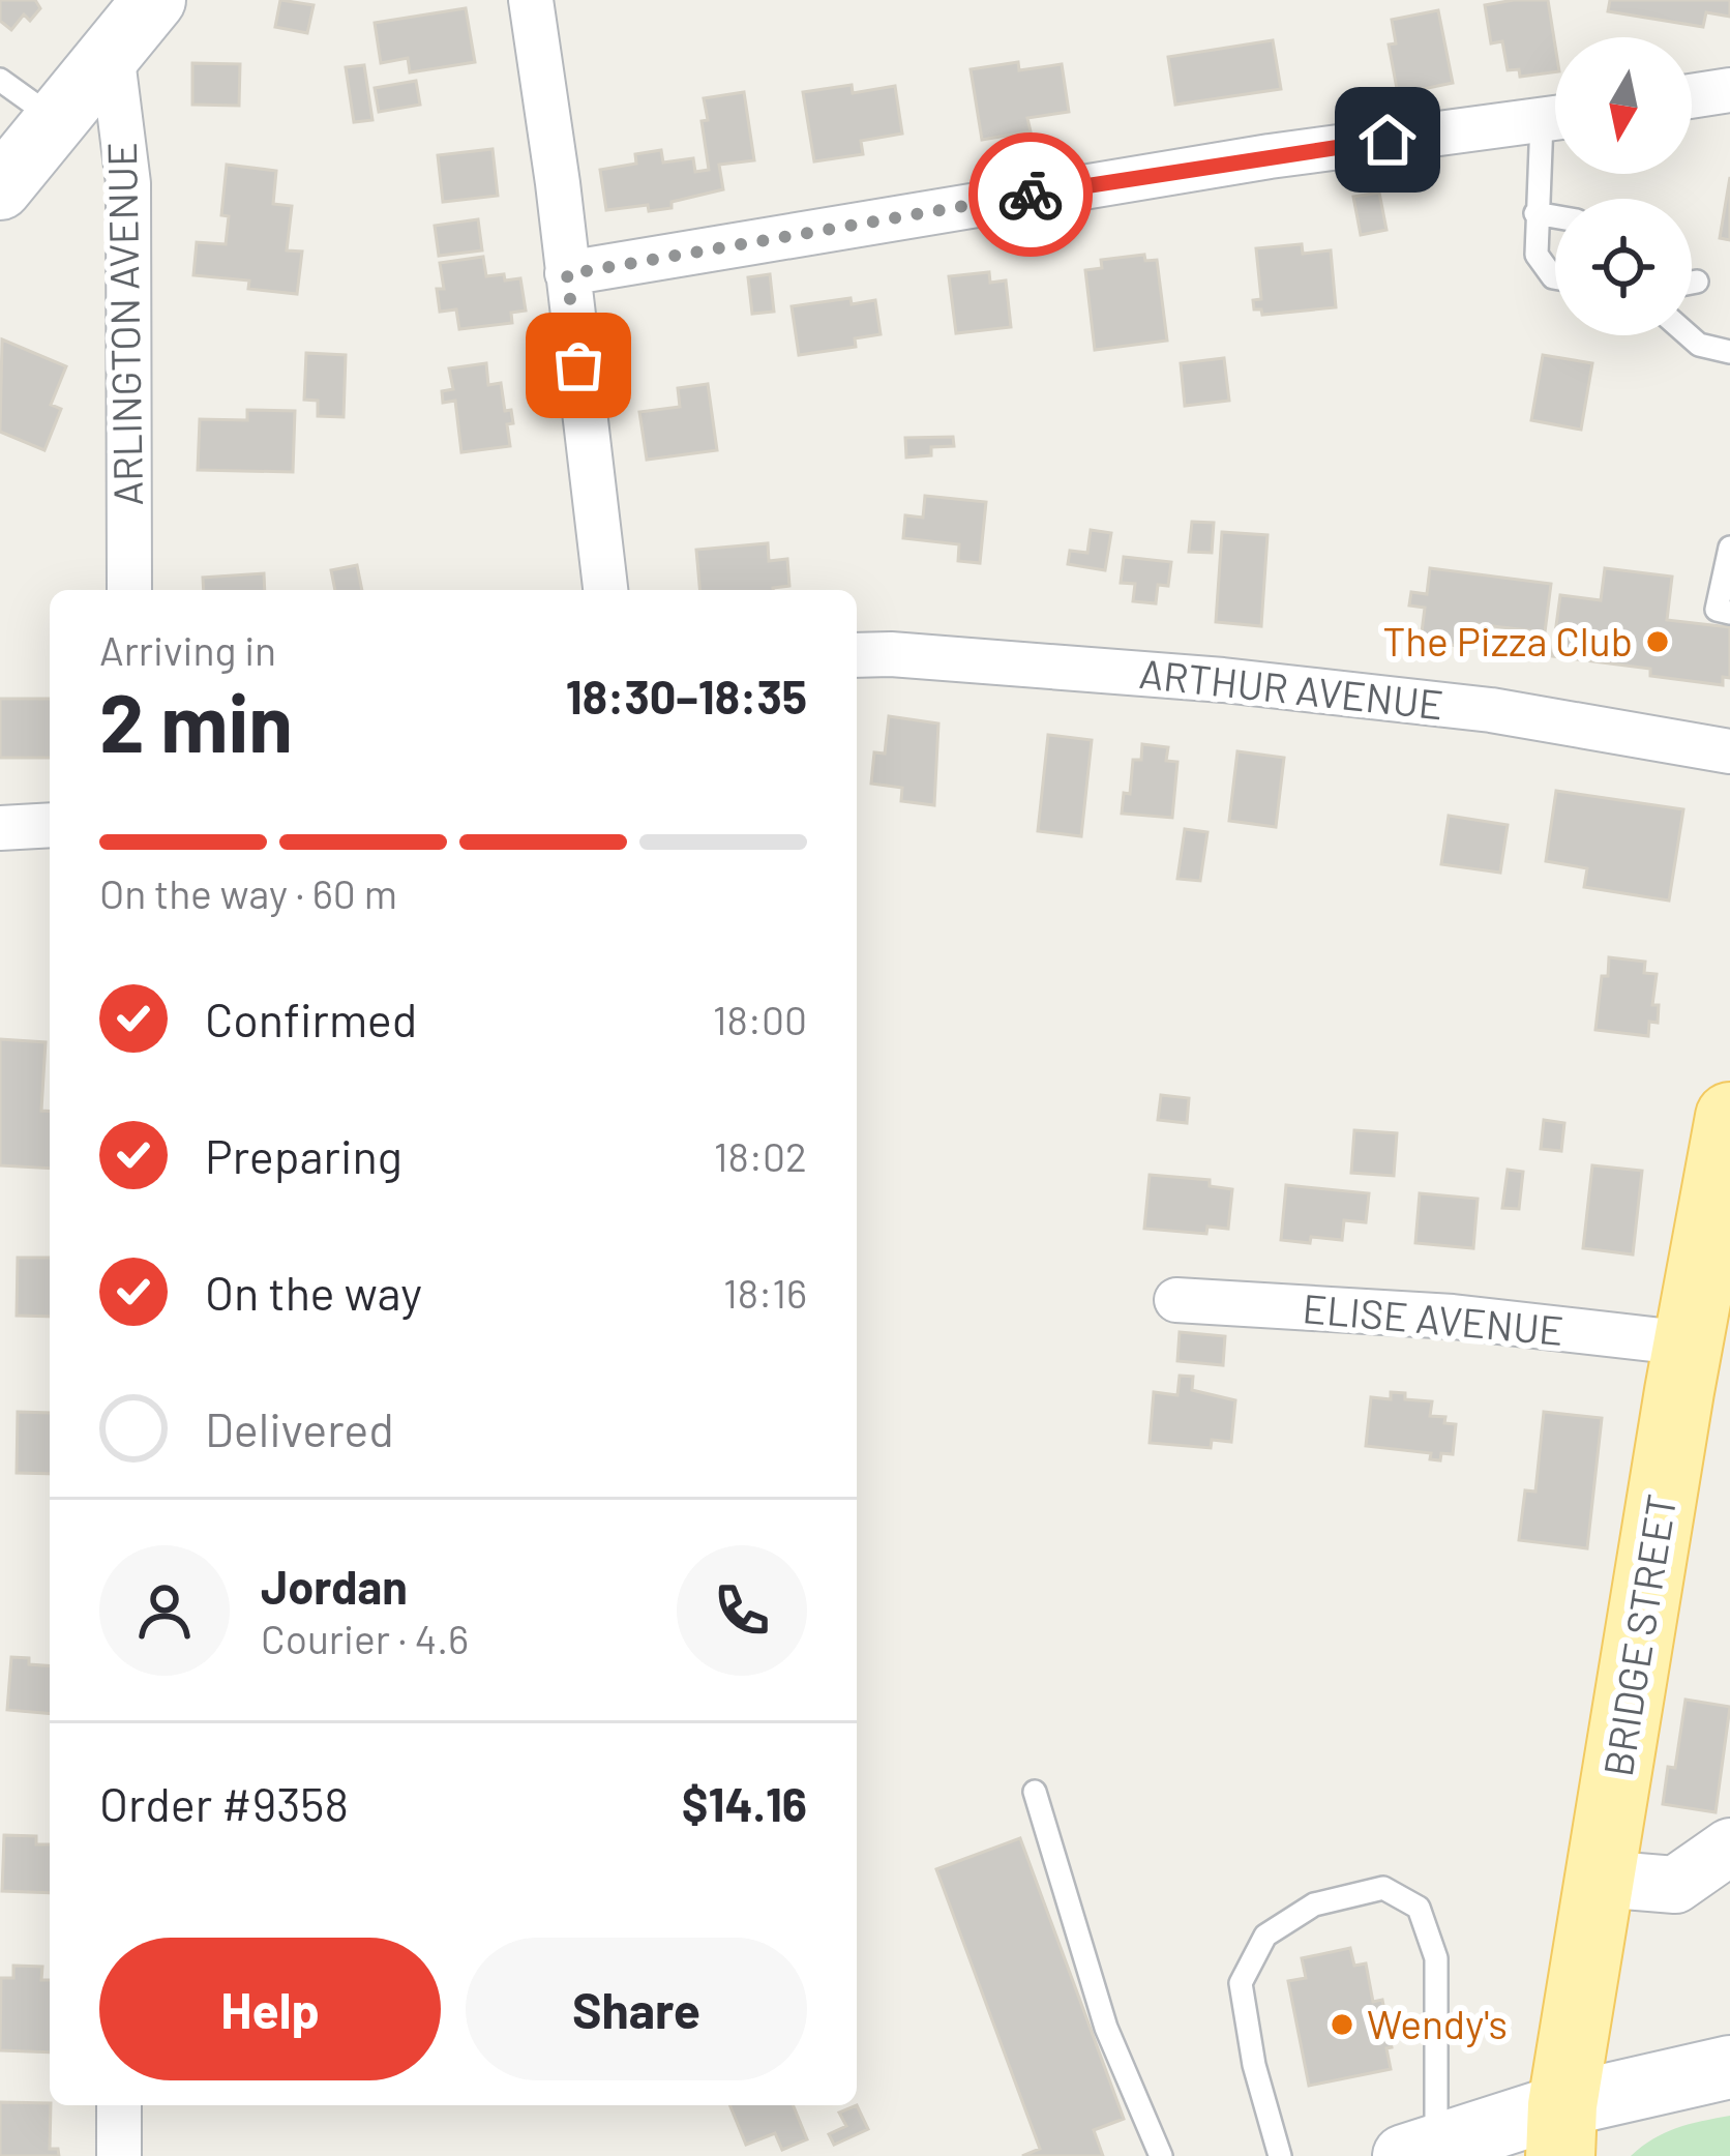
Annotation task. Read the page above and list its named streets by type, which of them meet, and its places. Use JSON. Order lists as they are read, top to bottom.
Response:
{
  "streets": {
    "main road": ["BRIDGE STREET"],
    "street": ["ARLINGTON AVENUE", "ARTHUR AVENUE", "ELISE AVENUE"]
  },
  "crossings": [
    ["ELISE AVENUE", "BRIDGE STREET"]
  ],
  "places": ["The Pizza Club", "Wendy's"],
  "north": "bottom",
  "page": {
    "heading": ["2 min", "Arriving in", "18:30–18:35"],
    "panel": [
      "Jordan",
      "Courier · 4.6",
      "Order #9358",
      "$14.16"
    ],
    "bar": "On the way · 60 m",
    "list": [
      ["Confirmed", "18:00"],
      ["Preparing", "18:02"],
      ["On the way", "18:16"],
      "Delivered"
    ],
    "buttons": ["Help", "Share"]
  }
}
